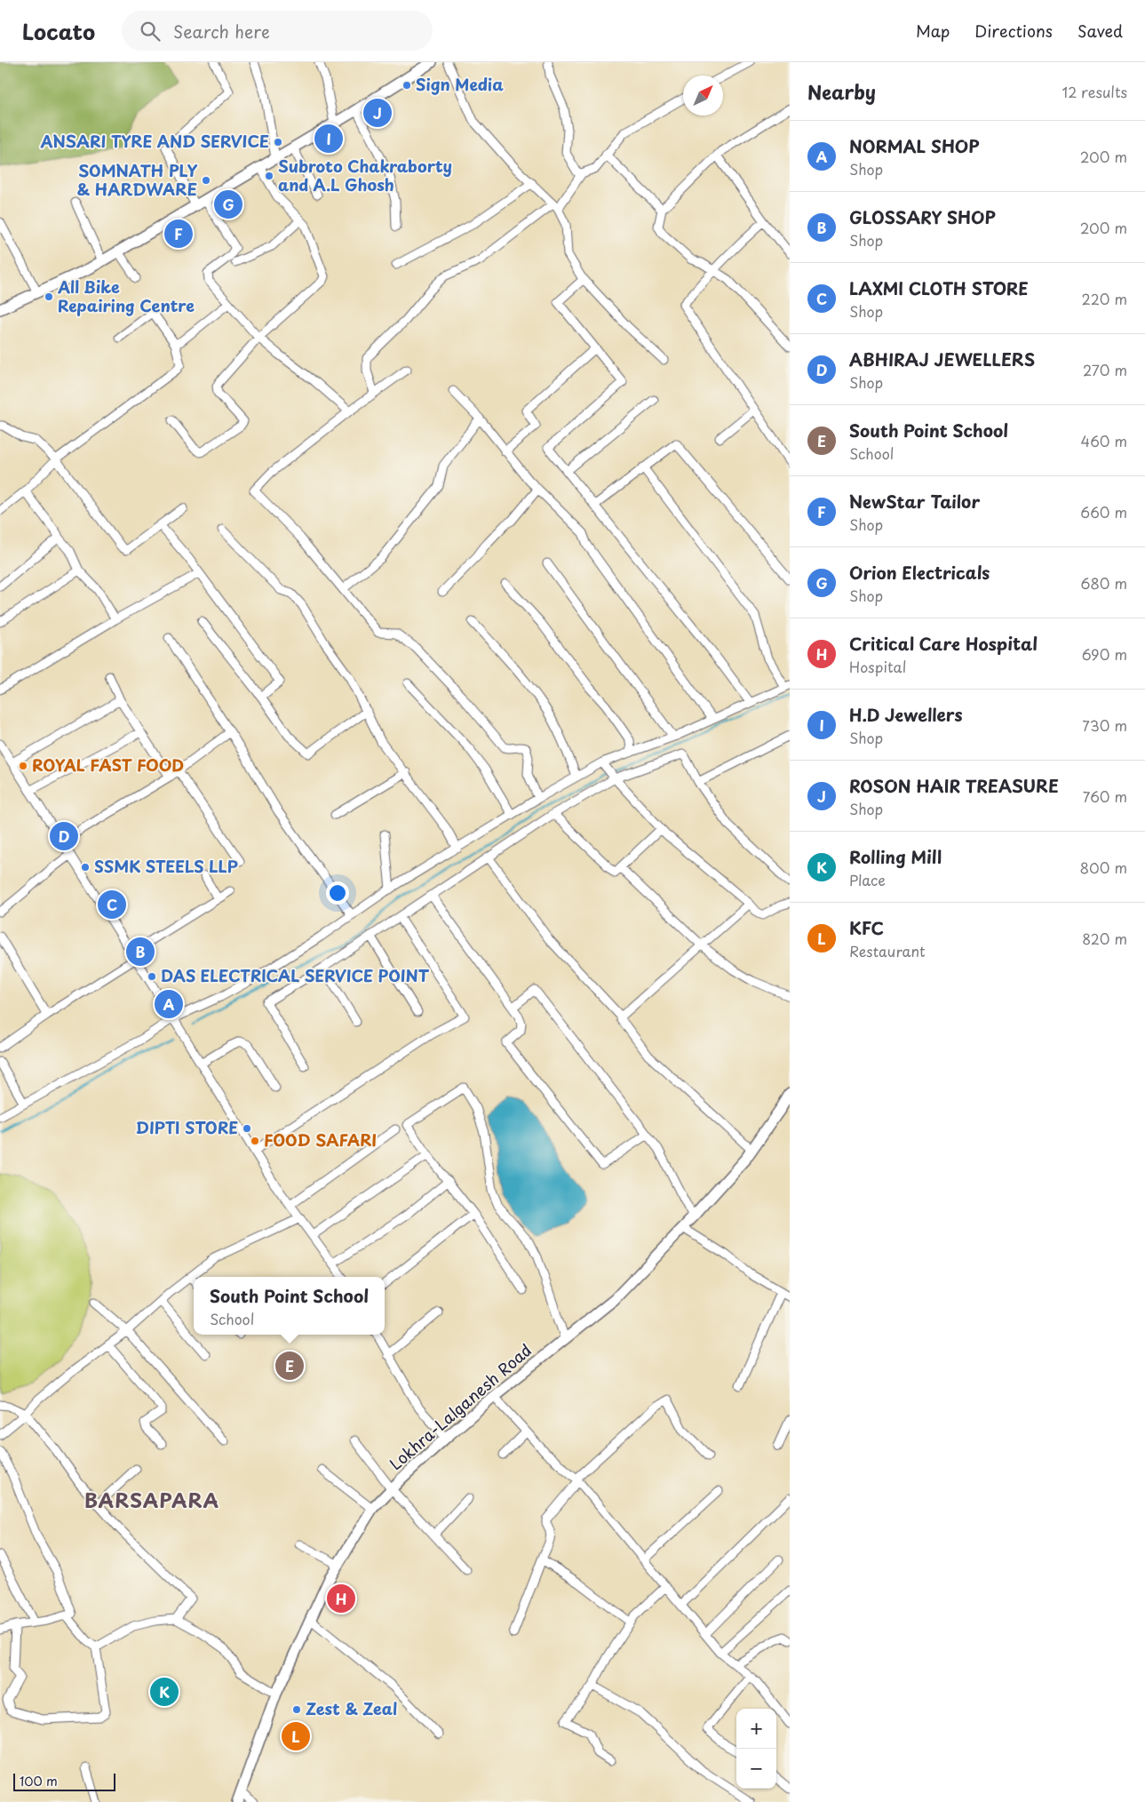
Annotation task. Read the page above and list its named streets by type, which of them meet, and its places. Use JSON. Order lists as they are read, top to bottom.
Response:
{
  "streets": {
    "main road": ["Lokhra-Lalganesh Road"]
  },
  "districts": ["BARSAPARA"],
  "places": [
    "Sign Media",
    "ANSARI TYRE AND SERVICE",
    "Subroto Chakraborty and A.L Ghosh",
    "SOMNATH PLY & HARDWARE",
    "All Bike Repairing Centre",
    "ROYAL FAST FOOD",
    "SSMK STEELS LLP",
    "DAS ELECTRICAL SERVICE POINT",
    "DIPTI STORE",
    "FOOD SAFARI",
    "Zest & Zeal"
  ],
  "scale_bar": "100 m",
  "north": "top right",
  "page": {
    "header": "Locato",
    "search": "Search here",
    "nav": ["Map", "Directions", "Saved"],
    "heading": ["Nearby", "12 results"],
    "pins": [
      "J",
      "I",
      "G",
      "F",
      "D",
      "C",
      "B",
      "A",
      "E",
      "H",
      "K",
      "L"
    ],
    "list": [
      {
        "mark": "A",
        "name": "NORMAL SHOP",
        "note": "Shop",
        "value": "200 m"
      },
      {
        "mark": "B",
        "name": "GLOSSARY SHOP",
        "note": "Shop",
        "value": "200 m"
      },
      {
        "mark": "C",
        "name": "LAXMI CLOTH STORE",
        "note": "Shop",
        "value": "220 m"
      },
      {
        "mark": "D",
        "name": "ABHIRAJ JEWELLERS",
        "note": "Shop",
        "value": "270 m"
      },
      {
        "mark": "E",
        "name": "South Point School",
        "note": "School",
        "value": "460 m"
      },
      {
        "mark": "F",
        "name": "NewStar Tailor",
        "note": "Shop",
        "value": "660 m"
      },
      {
        "mark": "G",
        "name": "Orion Electricals",
        "note": "Shop",
        "value": "680 m"
      },
      {
        "mark": "H",
        "name": "Critical Care Hospital",
        "note": "Hospital",
        "value": "690 m"
      },
      {
        "mark": "I",
        "name": "H.D Jewellers",
        "note": "Shop",
        "value": "730 m"
      },
      {
        "mark": "J",
        "name": "ROSON HAIR TREASURE",
        "note": "Shop",
        "value": "760 m"
      },
      {
        "mark": "K",
        "name": "Rolling Mill",
        "note": "Place",
        "value": "800 m"
      },
      {
        "mark": "L",
        "name": "KFC",
        "note": "Restaurant",
        "value": "820 m"
      }
    ],
    "popup": ["South Point School", "School"],
    "map_buttons": ["+", "−"],
    "scale": "100 m"
  }
}
